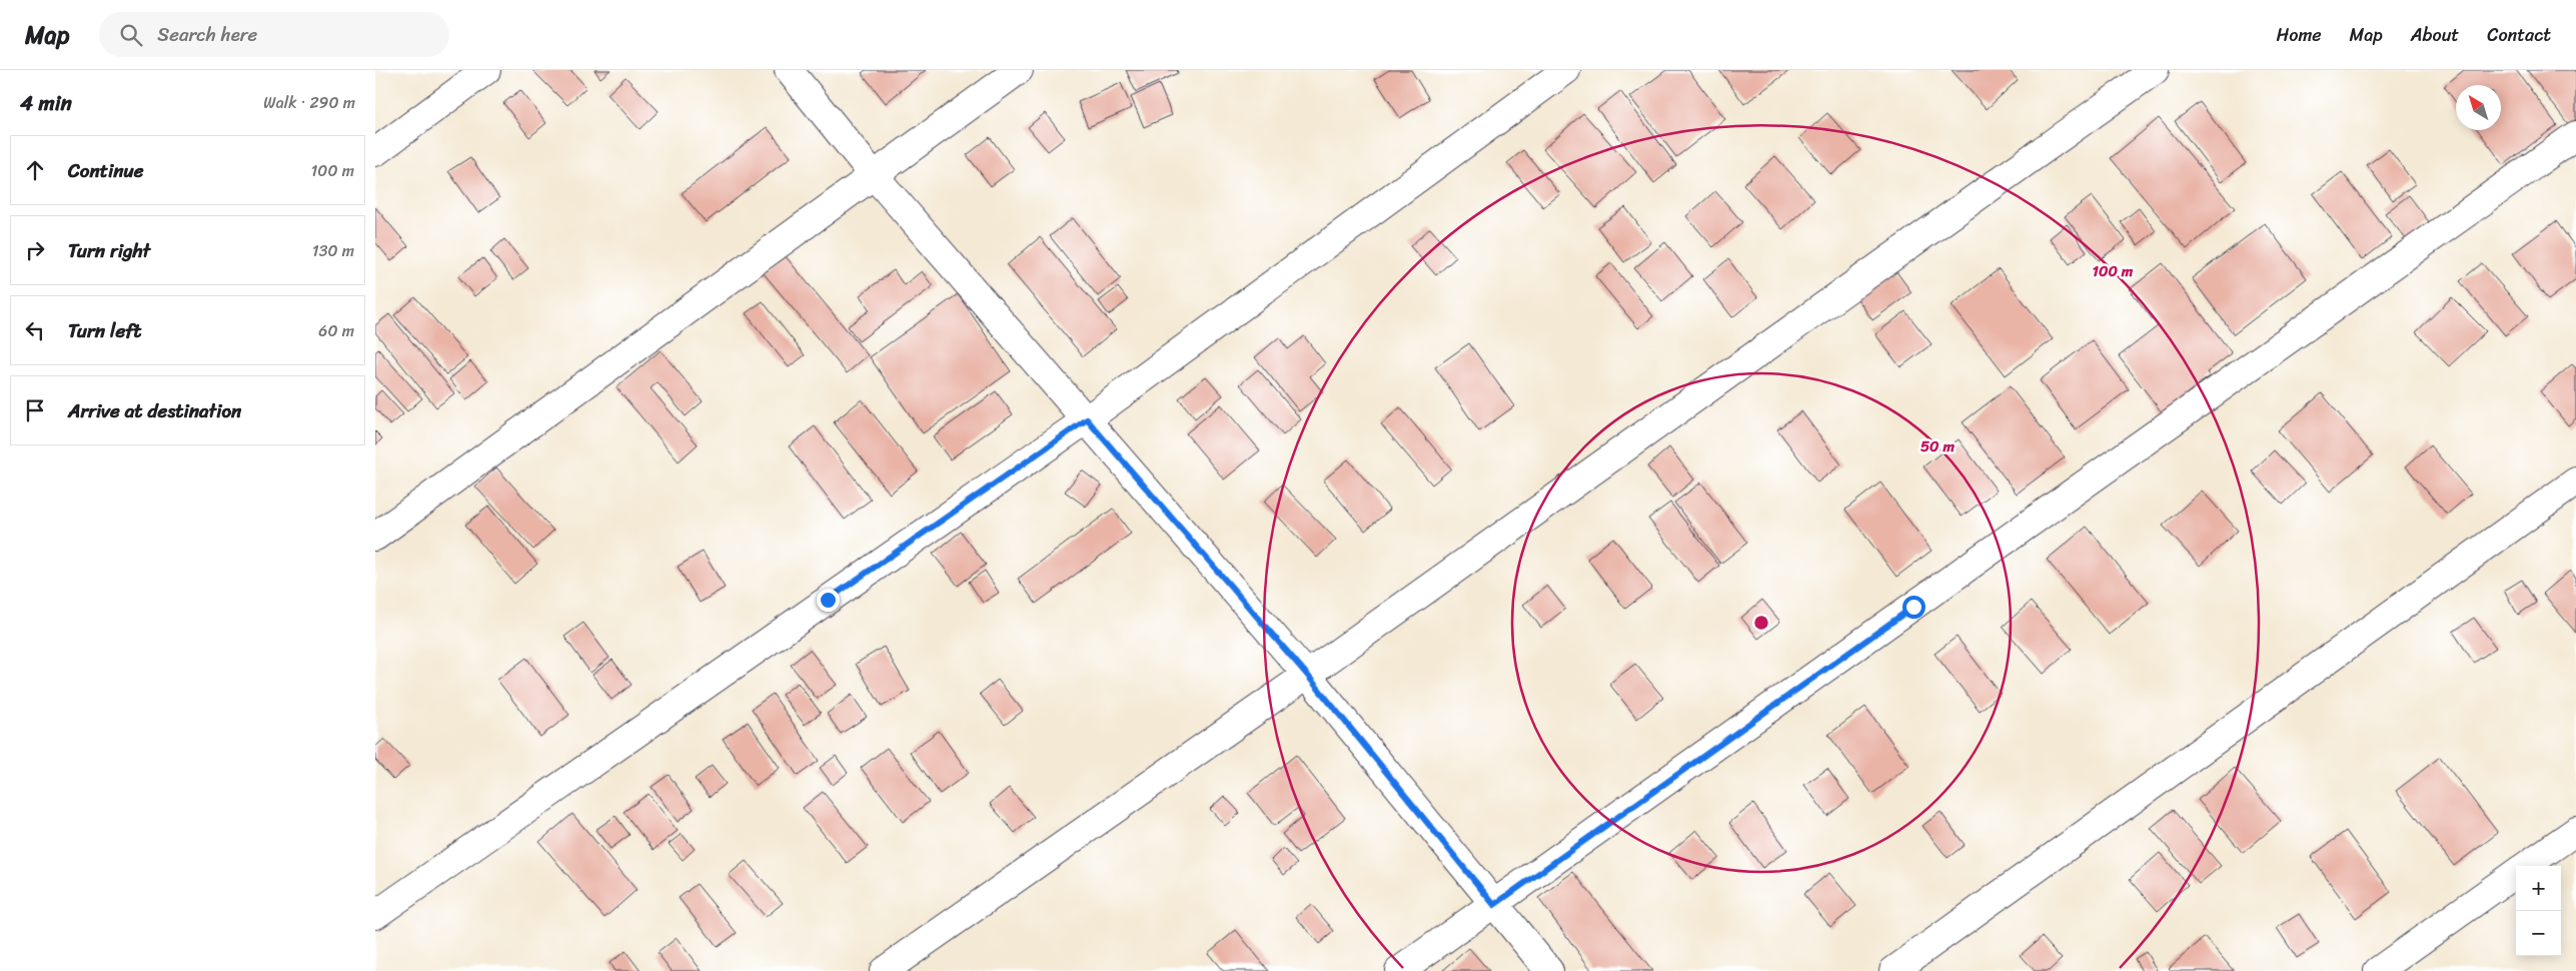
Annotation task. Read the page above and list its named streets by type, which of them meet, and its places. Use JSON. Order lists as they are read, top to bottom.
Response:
{
  "north": "top left",
  "page": {
    "header": "Map",
    "search": "Search here",
    "nav": [
      "Home",
      "Map",
      "About",
      "Contact"
    ],
    "heading": ["4 min", "Walk · 290 m"],
    "list": [
      ["Continue", "100 m"],
      ["Turn right", "130 m"],
      ["Turn left", "60 m"],
      "Arrive at destination"
    ],
    "map_buttons": ["+", "−"]
  },
  "rings": ["100 m", "50 m"]
}
